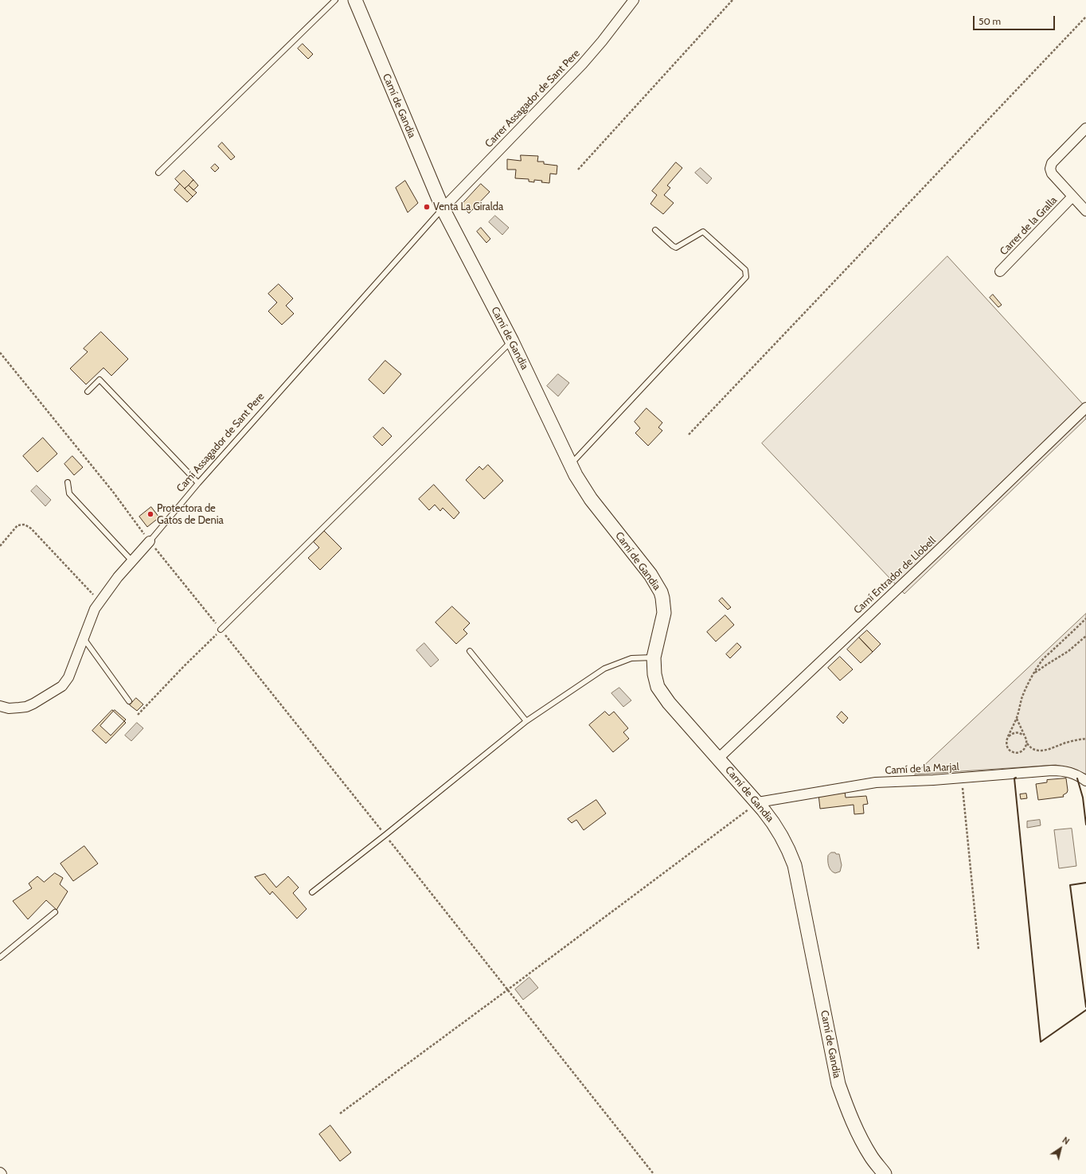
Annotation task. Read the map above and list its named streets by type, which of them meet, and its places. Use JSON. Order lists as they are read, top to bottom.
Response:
{
  "streets": {
    "main road": ["Camí de Gandia"],
    "street": [
      "Carrer Assagador de Sant Pere",
      "Carrer de la Gralla",
      "Camí Assagador de Sant Pere",
      "Camí Entrador de Llobell",
      "Camí de la Marjal"
    ]
  },
  "crossings": [
    ["Carrer Assagador de Sant Pere", "Camí de Gandia"],
    ["Carrer Assagador de Sant Pere", "Camí Assagador de Sant Pere"],
    ["Camí de Gandia", "Camí Assagador de Sant Pere"],
    ["Camí de Gandia", "Camí Entrador de Llobell"],
    ["Camí de Gandia", "Camí de la Marjal"]
  ],
  "places": ["Venta La Giralda", "Protectora de Gatos de Denia"],
  "scale_bar": "50 m",
  "north": "top right"
}
